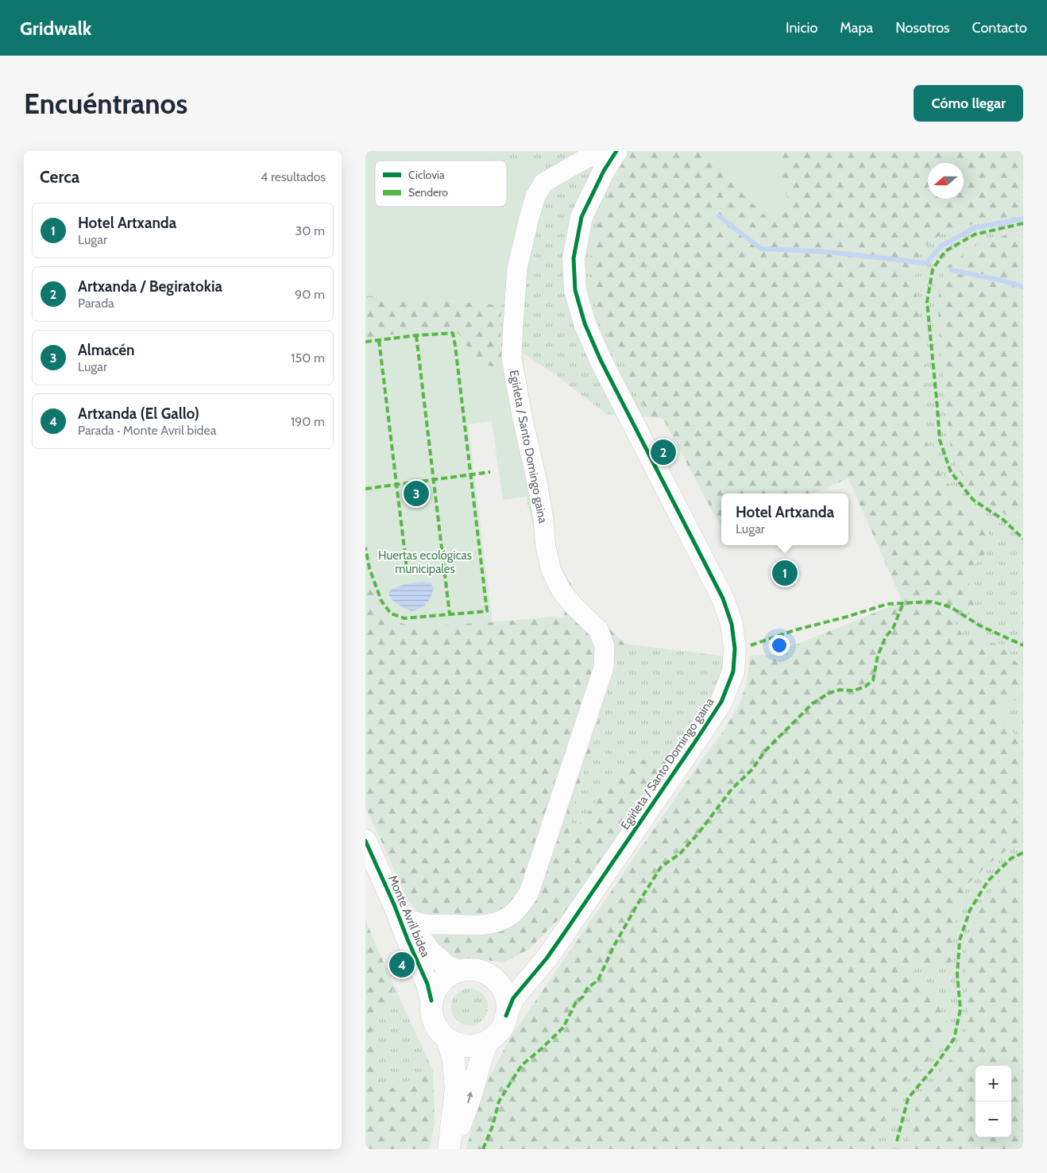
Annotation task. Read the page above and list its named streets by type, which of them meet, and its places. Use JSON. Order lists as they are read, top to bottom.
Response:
{
  "streets": {
    "street": ["Egirleta / Santo Domingo gaina", "Monte Avril bidea"]
  },
  "crossings": [
    ["Egirleta / Santo Domingo gaina", "Monte Avril bidea"]
  ],
  "parks": ["Huertas ecológicas municipales"],
  "legend": ["Ciclovía", "Sendero"],
  "north": "left",
  "page": {
    "header": "Gridwalk",
    "nav": [
      "Inicio",
      "Mapa",
      "Nosotros",
      "Contacto"
    ],
    "buttons": "Cómo llegar",
    "title": "Encuéntranos",
    "heading": ["Cerca", "4 resultados"],
    "list": [
      {
        "mark": "1",
        "name": "Hotel Artxanda",
        "note": "Lugar",
        "value": "30 m"
      },
      {
        "mark": "2",
        "name": "Artxanda / Begiratokia",
        "note": "Parada",
        "value": "90 m"
      },
      {
        "mark": "3",
        "name": "Almacén",
        "note": "Lugar",
        "value": "150 m"
      },
      {
        "mark": "4",
        "name": "Artxanda (El Gallo)",
        "note": "Parada · Monte Avril bidea",
        "value": "190 m"
      }
    ],
    "pins": [
      "2",
      "3",
      "1",
      "4"
    ],
    "popup": ["Hotel Artxanda", "Lugar"],
    "map_buttons": ["+", "−"]
  }
}
